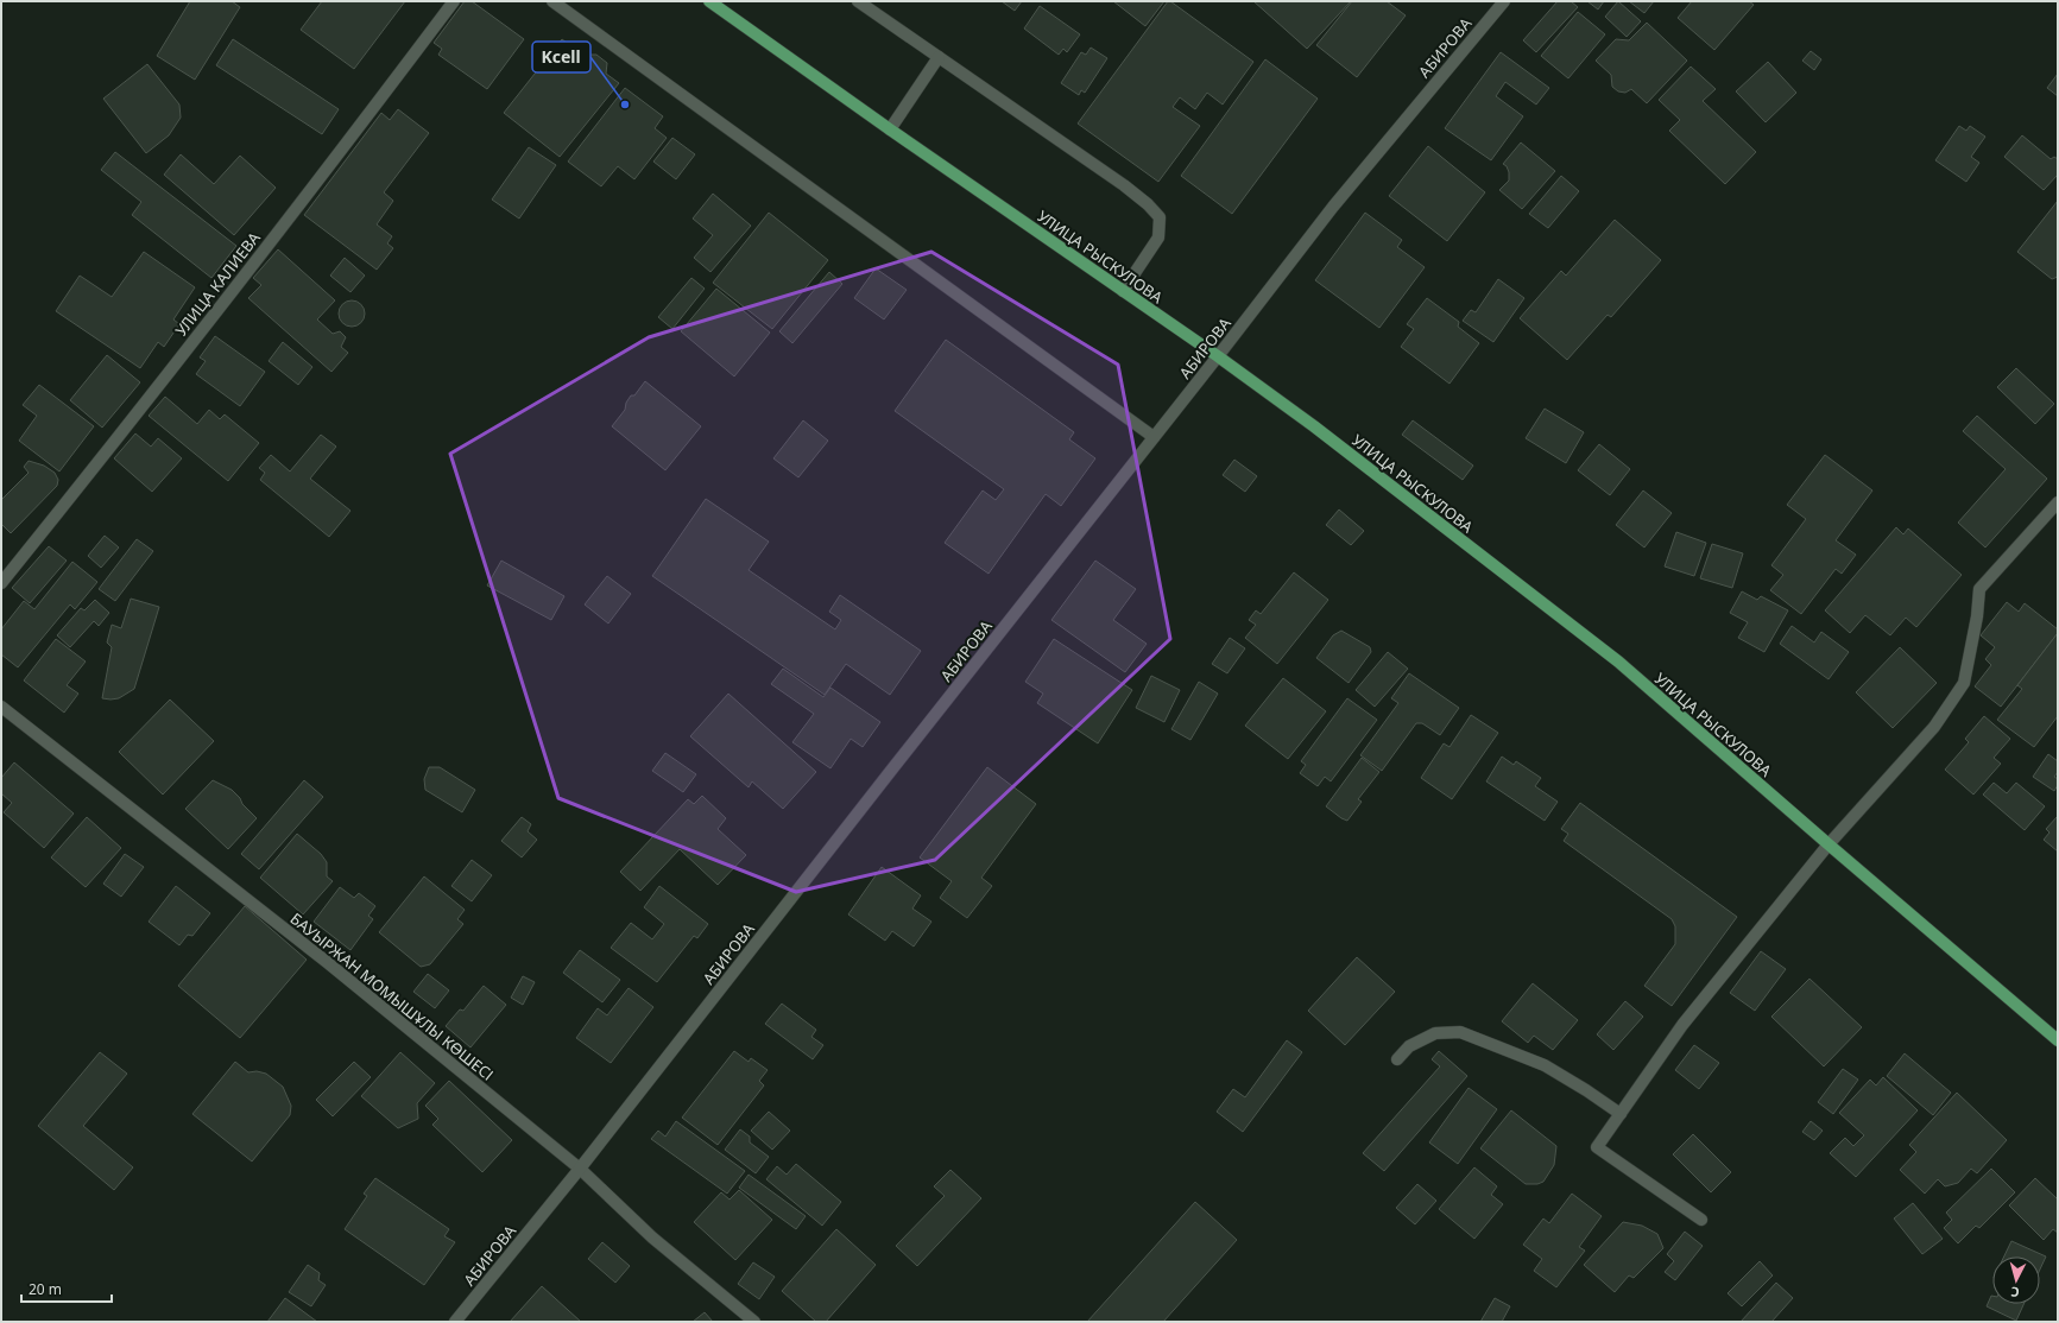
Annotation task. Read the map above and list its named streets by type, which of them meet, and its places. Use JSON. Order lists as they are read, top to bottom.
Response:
{
  "streets": {
    "main road": ["УЛИЦА РЫСКУЛОВА"],
    "street": ["АБИРОВА", "УЛИЦА КАЛИЕВА", "БАУЫРЖАН МОМЫШҰЛЫ КӨШЕСІ"]
  },
  "crossings": [
    ["АБИРОВА", "УЛИЦА РЫСКУЛОВА"],
    ["АБИРОВА", "БАУЫРЖАН МОМЫШҰЛЫ КӨШЕСІ"]
  ],
  "places": ["Kcell"],
  "scale_bar": "20 m",
  "north": "bottom"
}
